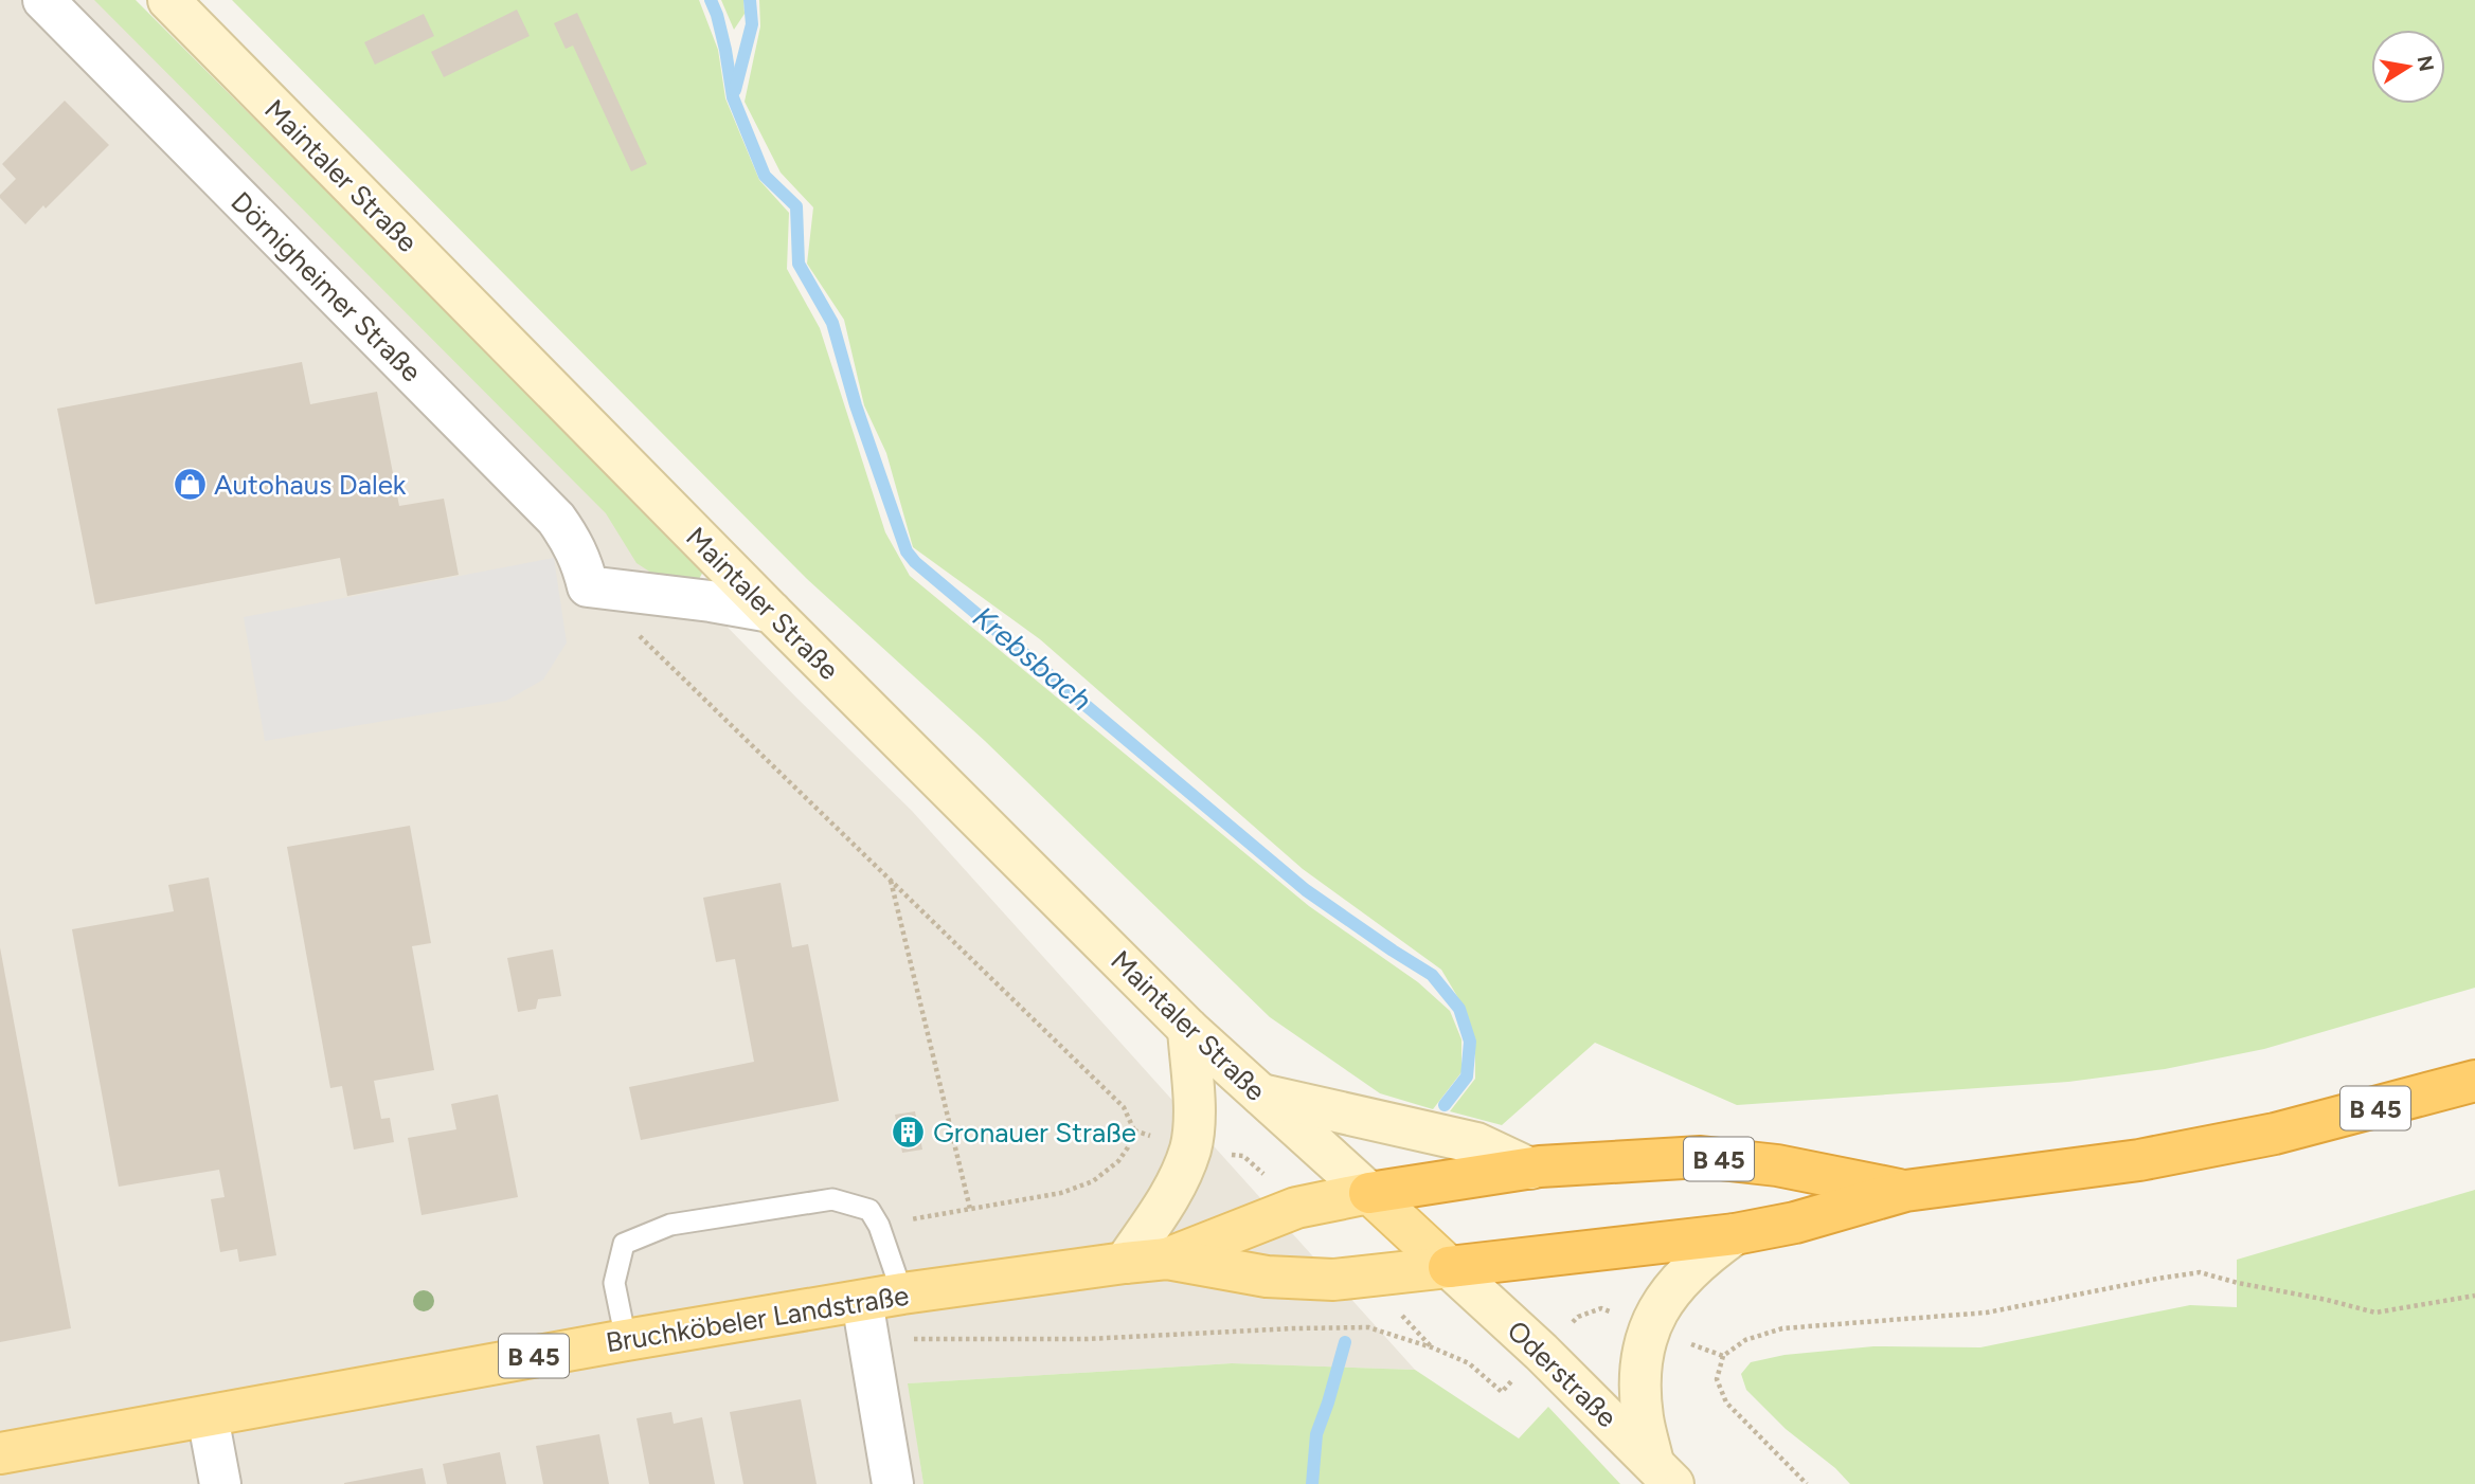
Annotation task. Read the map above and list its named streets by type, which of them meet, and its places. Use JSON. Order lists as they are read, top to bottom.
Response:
{
  "streets": {
    "highway": ["B 45"],
    "main road": ["Maintaler Straße", "Bruchköbeler Landstraße", "Oderstraße"],
    "street": ["Dörnigheimer Straße"]
  },
  "crossings": [
    ["Maintaler Straße", "Dörnigheimer Straße"],
    ["Maintaler Straße", "B 45"],
    ["Maintaler Straße", "Bruchköbeler Landstraße"],
    ["B 45", "Bruchköbeler Landstraße"],
    ["B 45", "Oderstraße"],
    ["Bruchköbeler Landstraße", "Oderstraße"]
  ],
  "water": ["Krebsbach"],
  "places": {
    "shop": ["Autohaus Dalek"],
    "building": ["Gronauer Straße"]
  },
  "north": "right"
}
